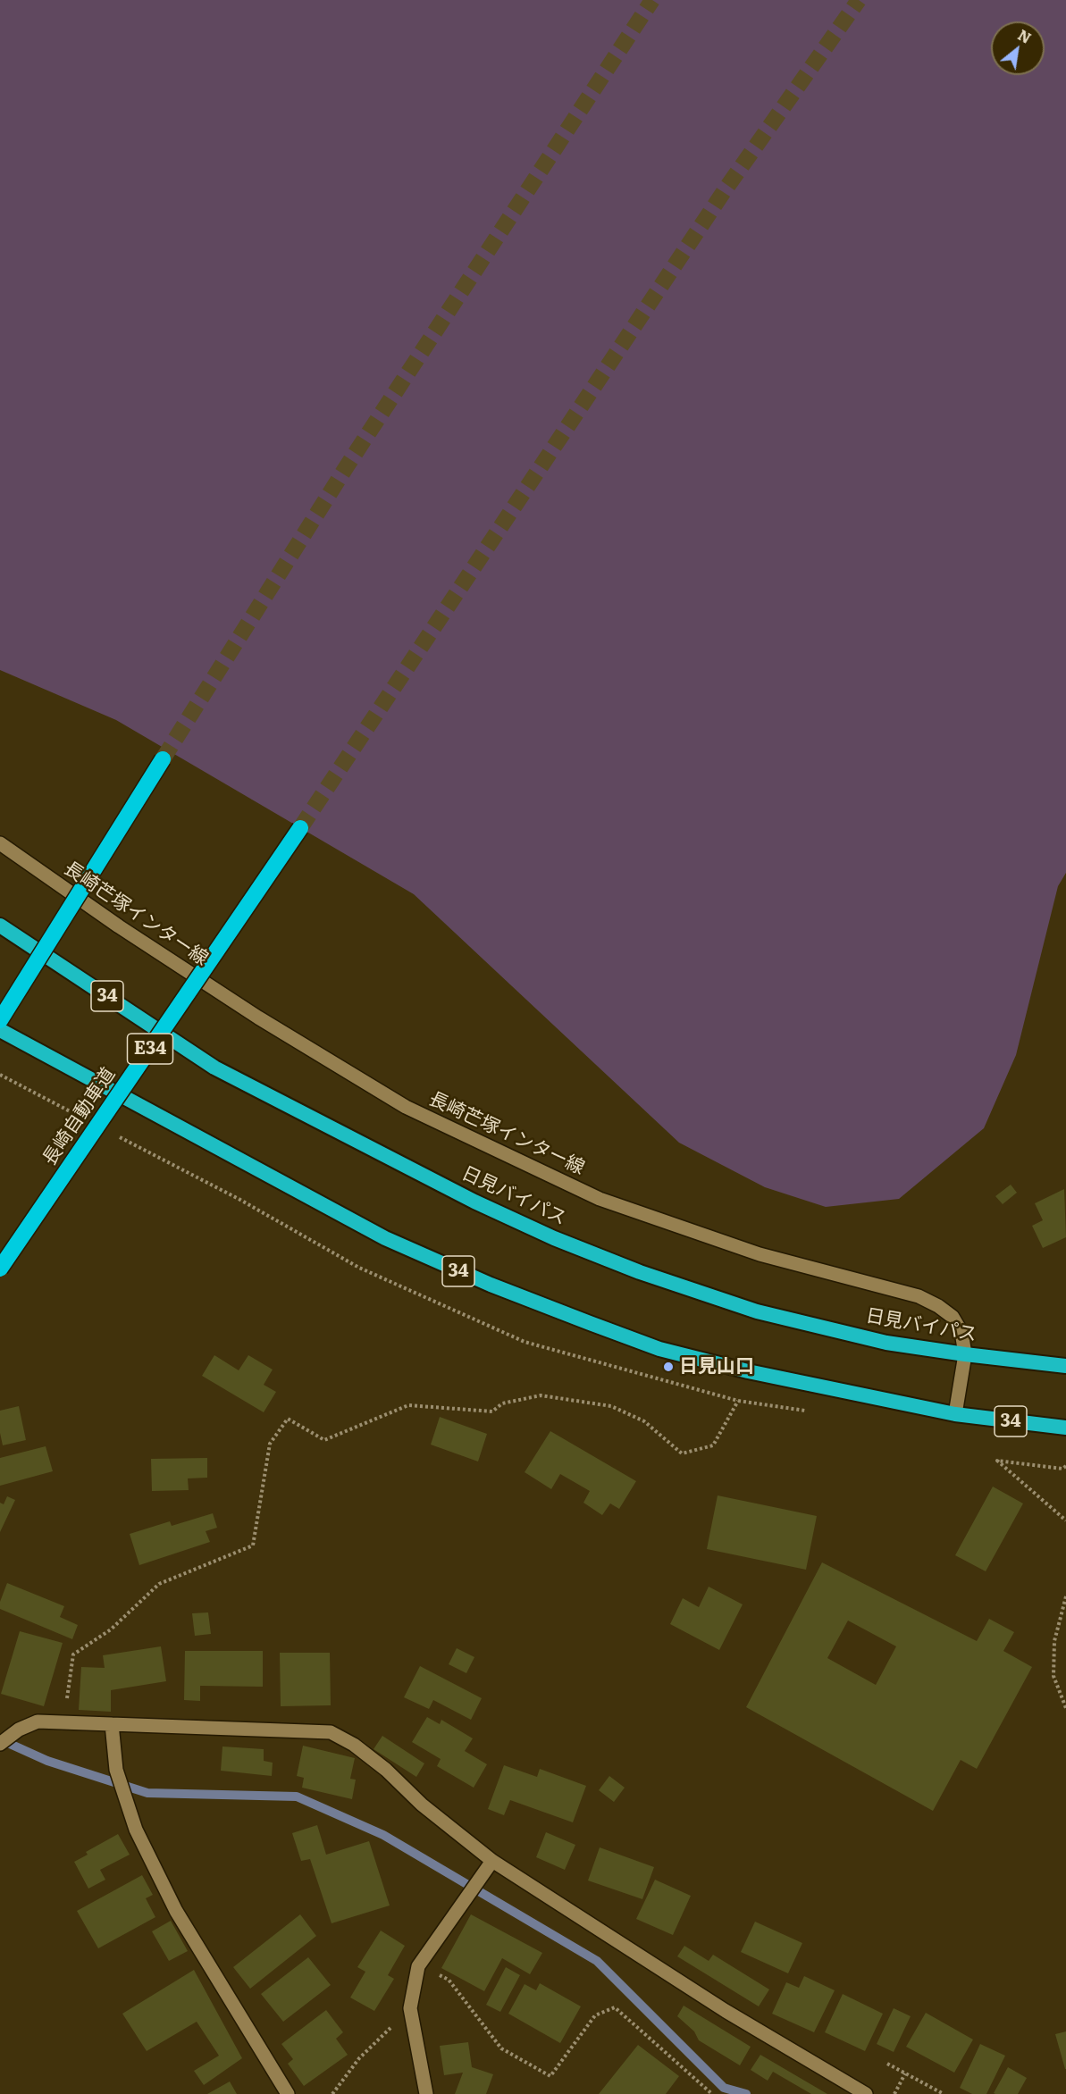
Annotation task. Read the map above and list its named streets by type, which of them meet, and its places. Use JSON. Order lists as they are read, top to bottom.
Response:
{
  "streets": {
    "highway": [
      "34",
      "E34",
      "長崎自動車道",
      "日見バイパス"
    ],
    "street": ["長崎芒塚インター線"]
  },
  "crossings": [
    ["長崎芒塚インター線", "34"],
    ["長崎芒塚インター線", "日見バイパス"]
  ],
  "places": ["日見山口"],
  "north": "top right"
}
